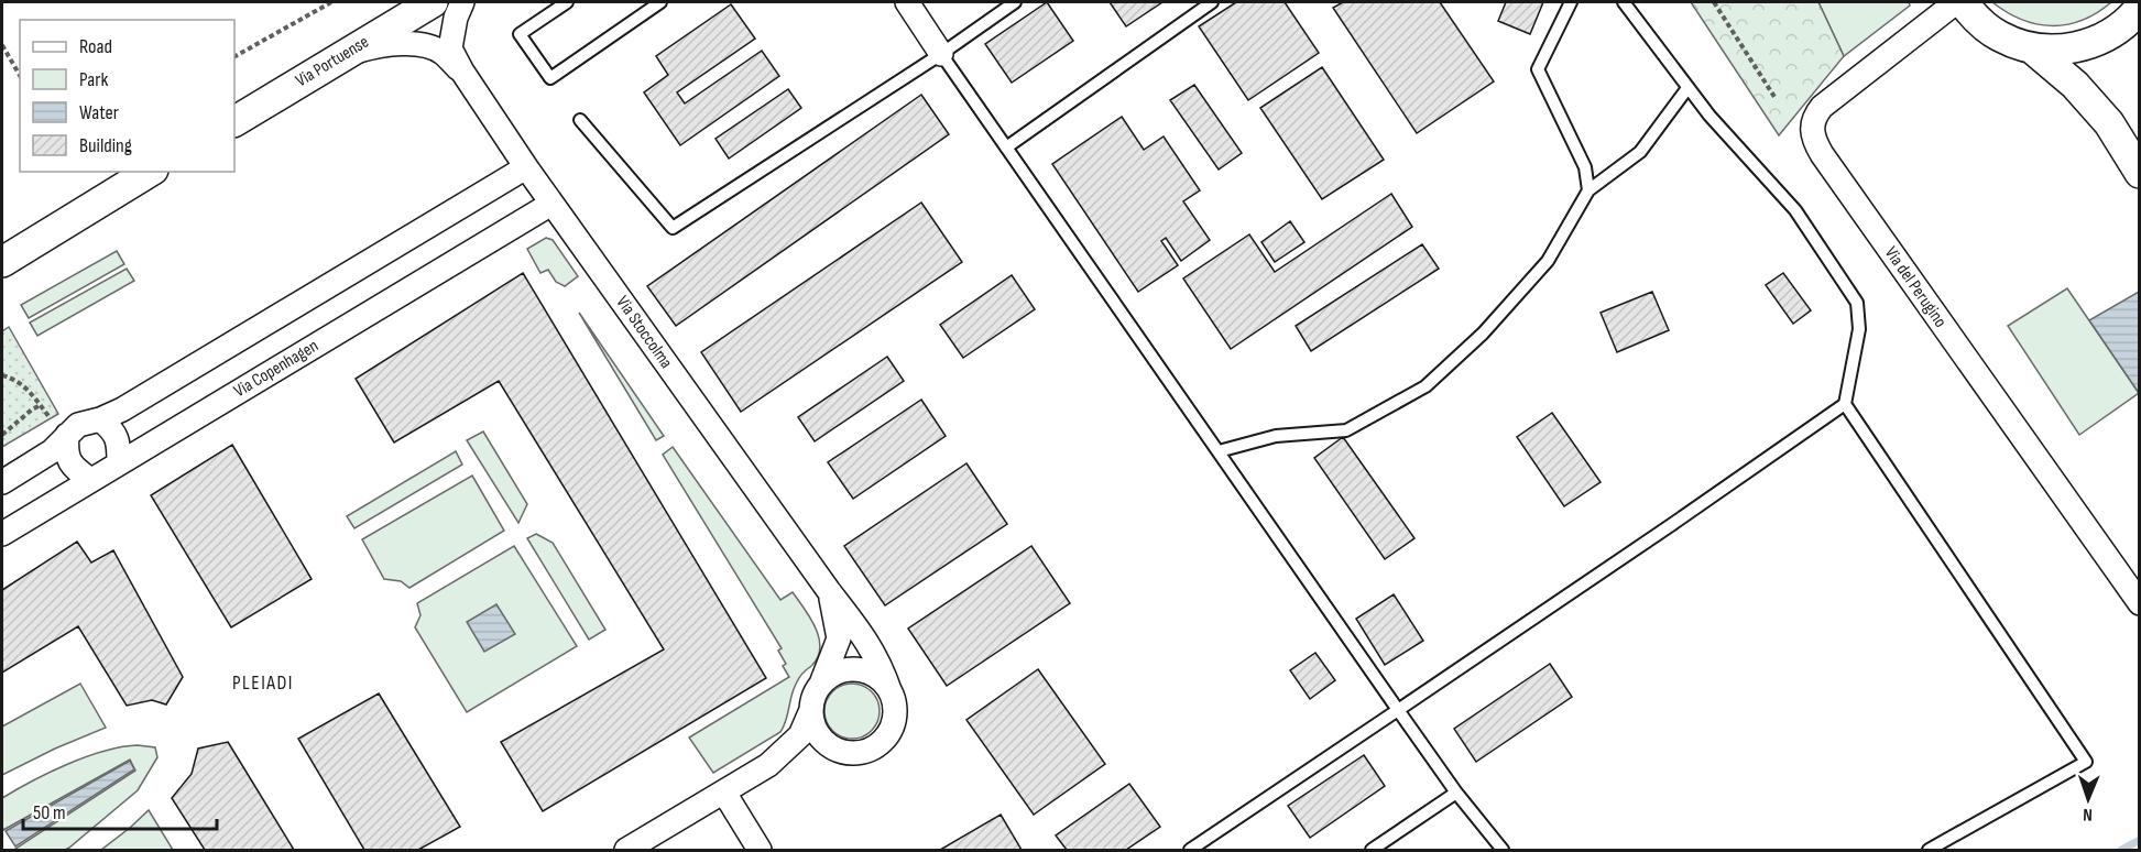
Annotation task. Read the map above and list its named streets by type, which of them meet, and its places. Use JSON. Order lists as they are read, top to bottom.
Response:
{
  "streets": {
    "street": [
      "Via Portuense",
      "Via del Perugino",
      "Via Stoccolma",
      "Via Copenhagen"
    ]
  },
  "crossings": [
    ["Via Portuense", "Via Stoccolma"],
    ["Via Stoccolma", "Via Copenhagen"]
  ],
  "districts": ["PLEIADI"],
  "legend": [
    "Road",
    "Park",
    "Water",
    "Building"
  ],
  "scale_bar": "50 m",
  "north": "bottom"
}
